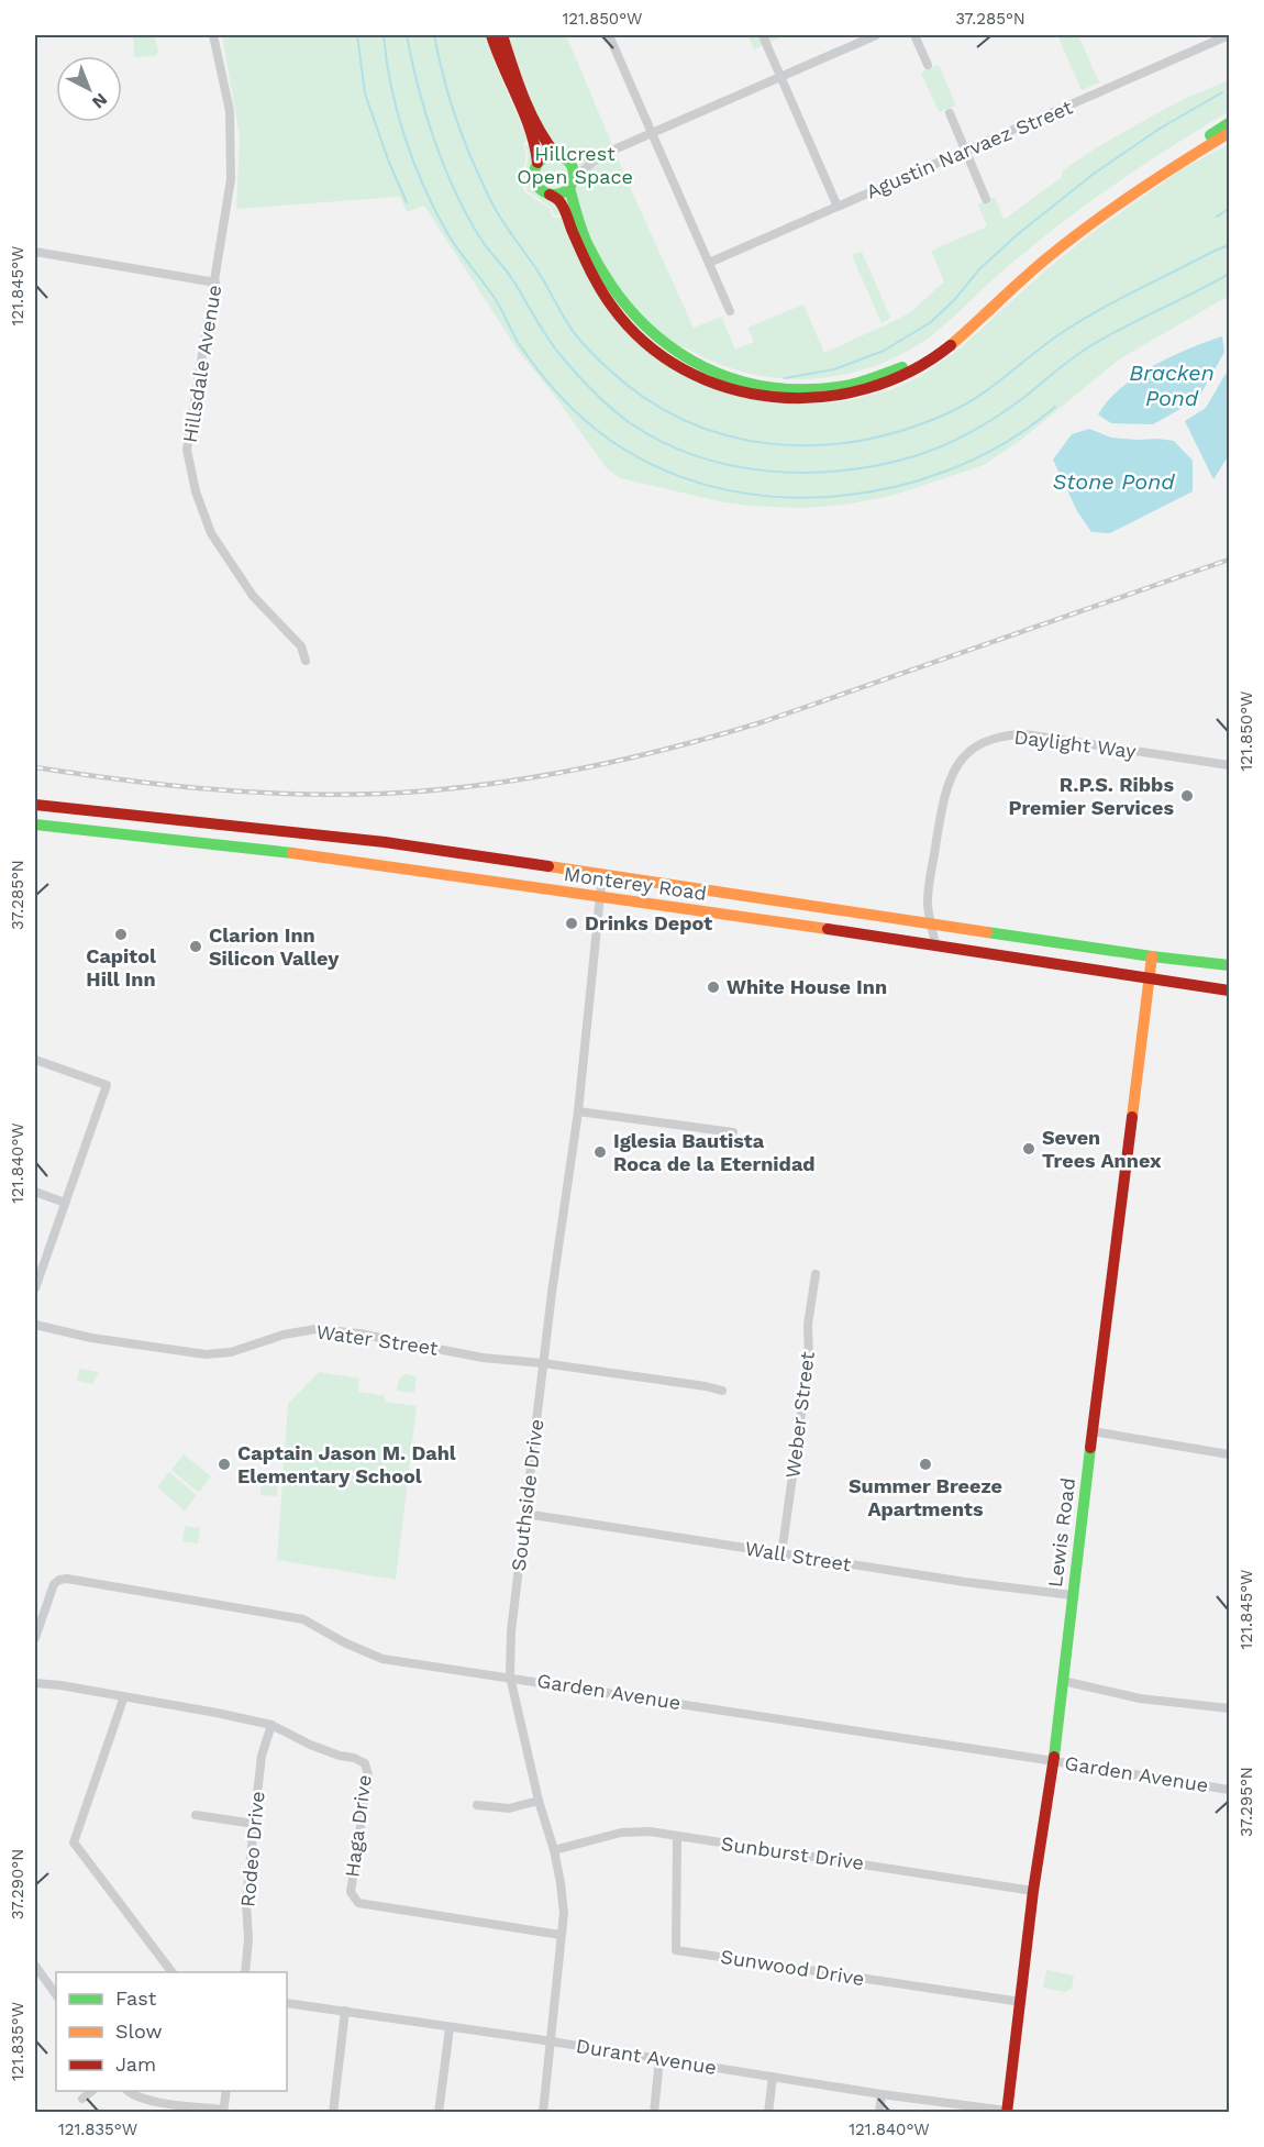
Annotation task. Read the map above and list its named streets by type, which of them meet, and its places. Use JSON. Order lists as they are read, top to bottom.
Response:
{
  "streets": {
    "street": [
      "Agustin Narvaez Street",
      "Hillsdale Avenue",
      "Daylight Way",
      "Monterey Road",
      "Water Street",
      "Weber Street",
      "Southside Drive",
      "Lewis Road",
      "Wall Street",
      "Garden Avenue",
      "Haga Drive",
      "Rodeo Drive",
      "Sunburst Drive",
      "Sunwood Drive",
      "Durant Avenue"
    ]
  },
  "crossings": [
    ["Daylight Way", "Monterey Road"],
    ["Monterey Road", "Southside Drive"],
    ["Monterey Road", "Lewis Road"],
    ["Water Street", "Southside Drive"],
    ["Weber Street", "Wall Street"],
    ["Southside Drive", "Wall Street"],
    ["Southside Drive", "Garden Avenue"],
    ["Southside Drive", "Haga Drive"],
    ["Southside Drive", "Sunburst Drive"],
    ["Southside Drive", "Durant Avenue"],
    ["Lewis Road", "Wall Street"],
    ["Lewis Road", "Garden Avenue"],
    ["Lewis Road", "Sunburst Drive"],
    ["Lewis Road", "Sunwood Drive"],
    ["Lewis Road", "Durant Avenue"],
    ["Haga Drive", "Rodeo Drive"],
    ["Sunburst Drive", "Sunwood Drive"]
  ],
  "water": ["Bracken Pond", "Stone Pond"],
  "parks": ["Hillcrest Open Space"],
  "places": [
    "R.P.S. Ribbs Premier Services",
    "Drinks Depot",
    "Capitol Hill Inn",
    "Clarion Inn Silicon Valley",
    "White House Inn",
    "Seven Trees Annex",
    "Iglesia Bautista Roca de la Eternidad",
    "Captain Jason M. Dahl Elementary School",
    "Summer Breeze Apartments"
  ],
  "legend": ["Fast", "Slow", "Jam"],
  "north": "bottom right",
  "coordinates": [
    "121.850°W",
    "37.285°N",
    "121.845°W",
    "121.840°W",
    "37.295°N",
    "37.290°N",
    "121.835°W"
  ]
}
